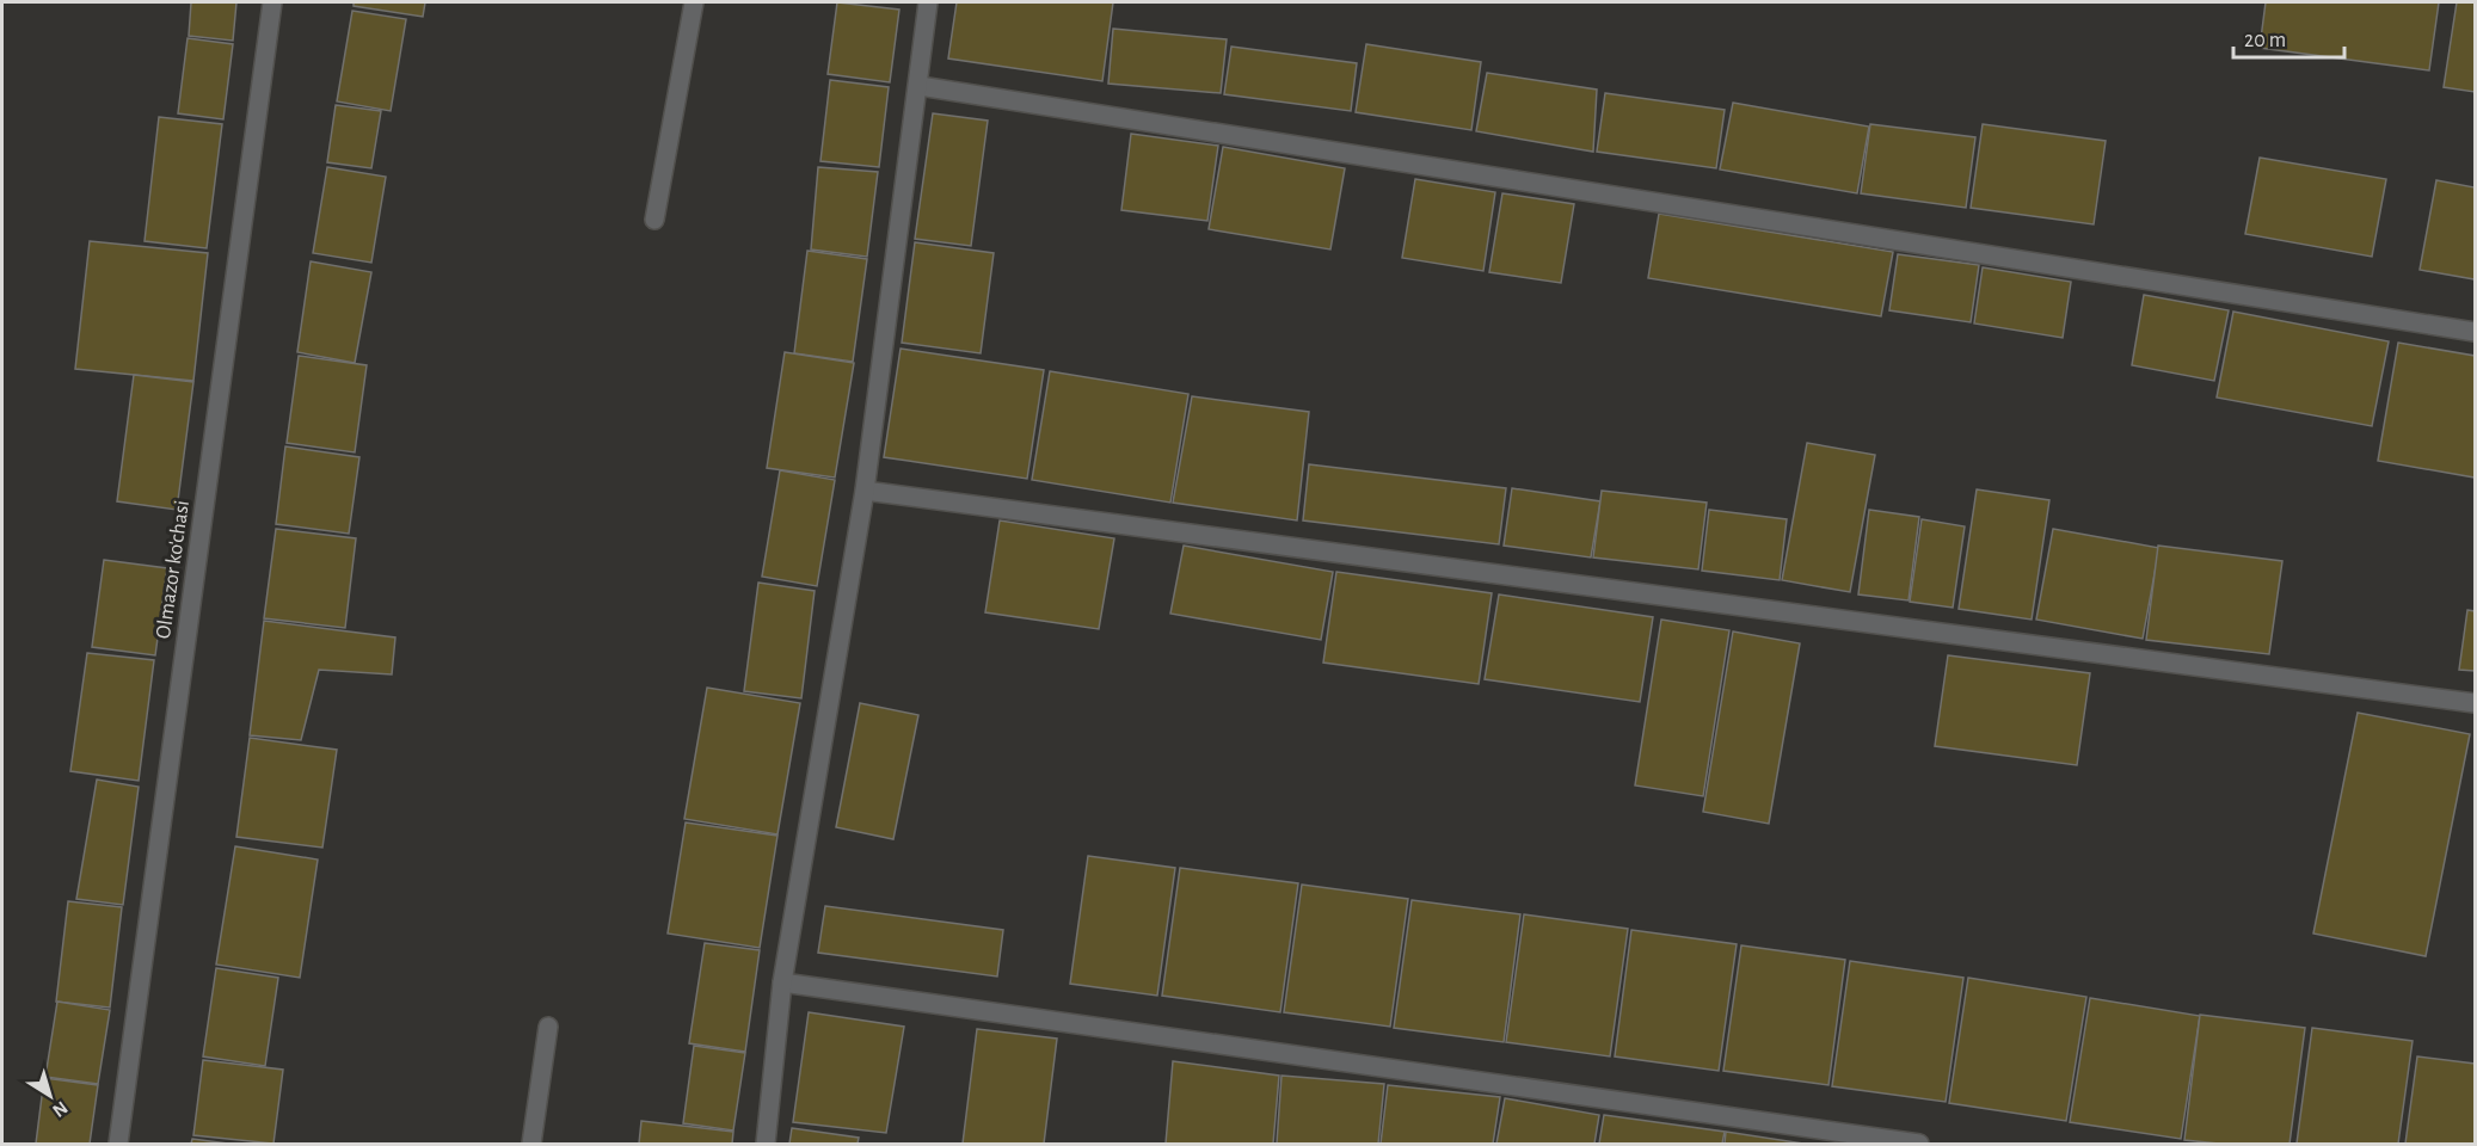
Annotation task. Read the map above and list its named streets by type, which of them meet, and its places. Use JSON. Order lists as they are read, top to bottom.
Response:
{
  "streets": {
    "street": ["Olmazor ko'chasi"]
  },
  "scale_bar": "20 m",
  "north": "bottom right"
}
